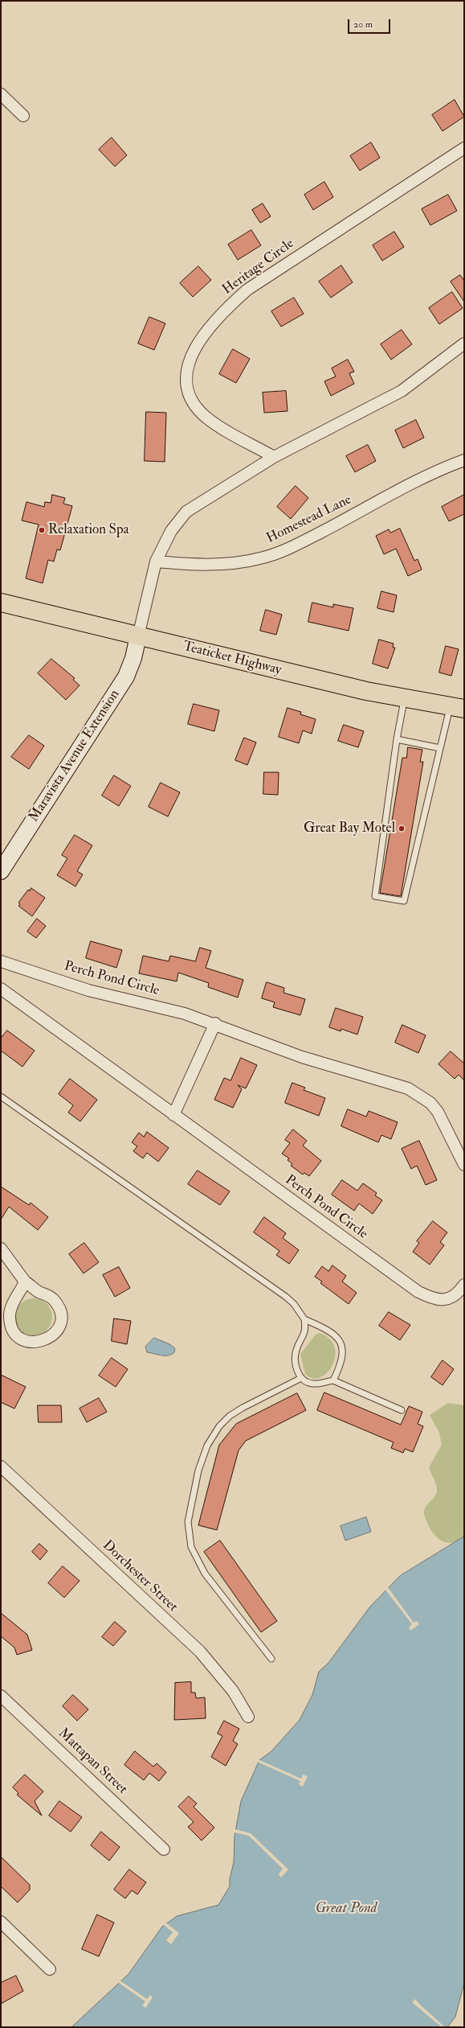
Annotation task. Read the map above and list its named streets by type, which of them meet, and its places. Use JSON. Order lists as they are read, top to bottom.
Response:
{
  "streets": {
    "main road": ["Teaticket Highway", "Maravista Avenue Extension"],
    "street": [
      "Heritage Circle",
      "Homestead Lane",
      "Perch Pond Circle",
      "Dorchester Street",
      "Mattapan Street"
    ]
  },
  "crossings": [
    ["Teaticket Highway", "Maravista Avenue Extension"]
  ],
  "water": ["Great Pond"],
  "places": ["Relaxation Spa", "Great Bay Motel"],
  "scale_bar": "20 m"
}
